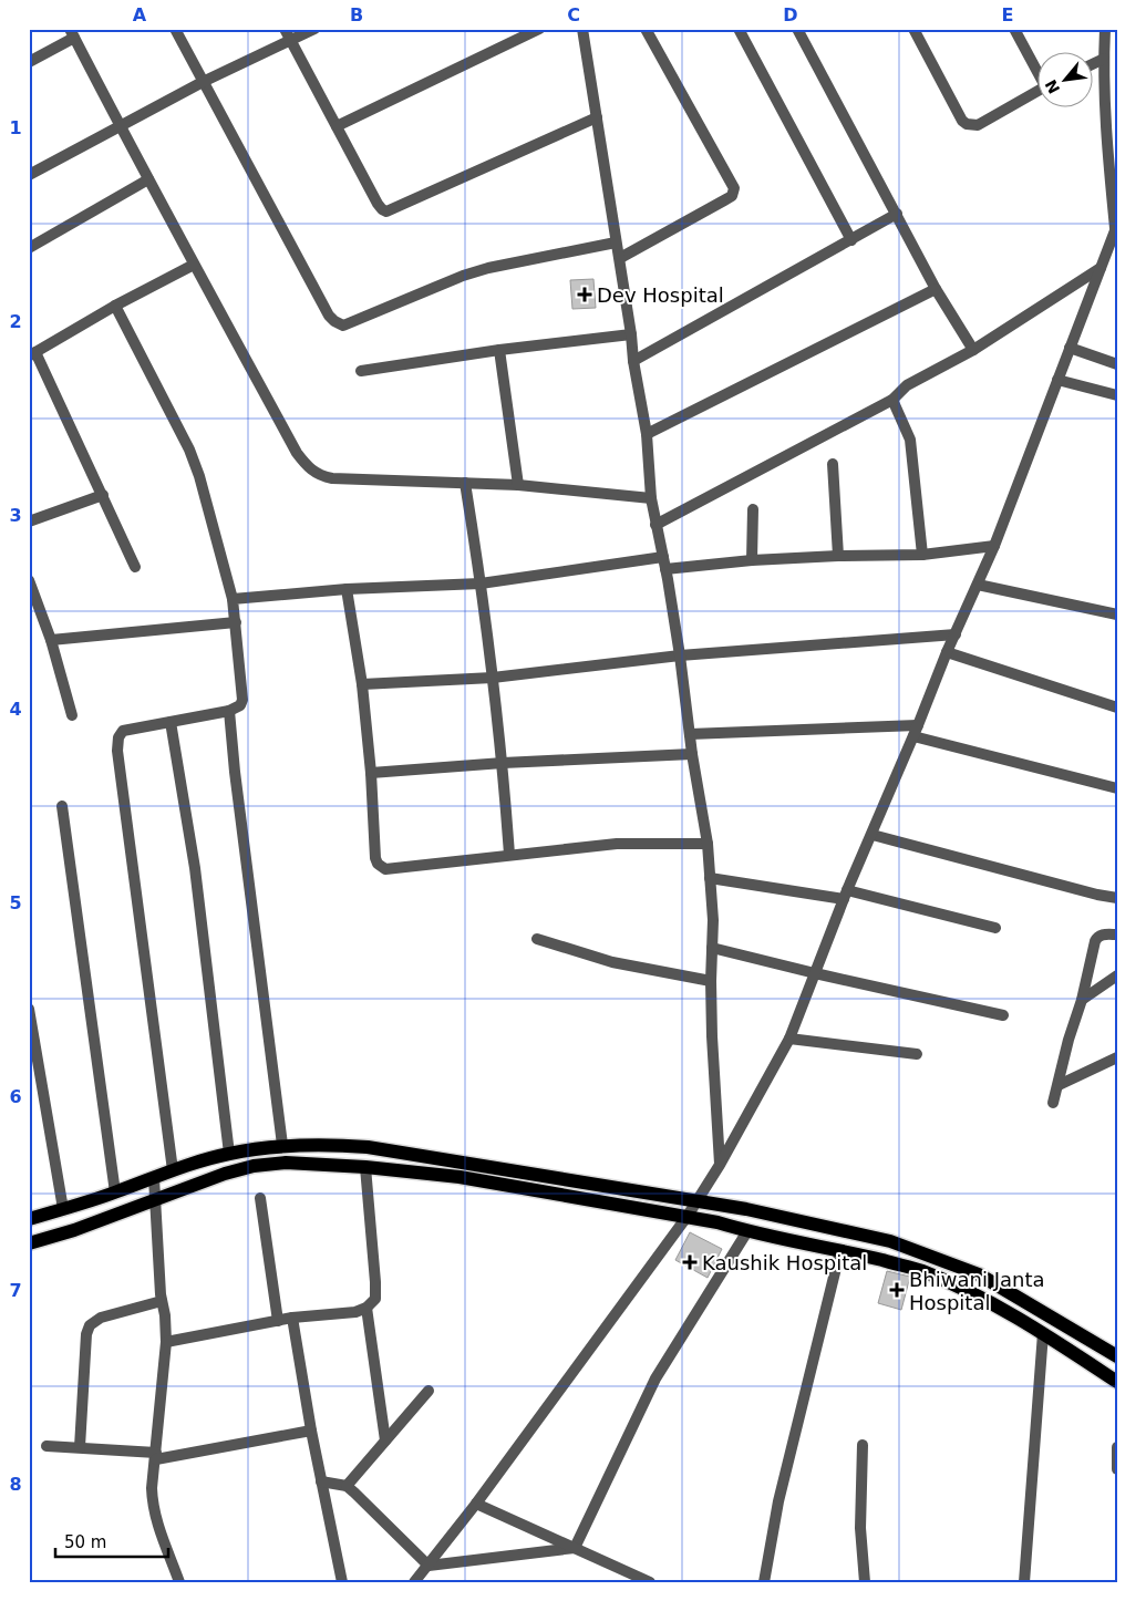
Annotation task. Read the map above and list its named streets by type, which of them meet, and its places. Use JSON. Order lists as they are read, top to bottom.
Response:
{
  "places": {
    "health": ["Dev Hospital", "Kaushik Hospital", "Bhiwani Janta Hospital"]
  },
  "scale_bar": "50 m",
  "north": "bottom left",
  "grid": {
    "columns": [
      "A",
      "B",
      "C",
      "D",
      "E"
    ],
    "rows": [
      "1",
      "2",
      "3",
      "4",
      "5",
      "6",
      "7",
      "8"
    ]
  }
}
